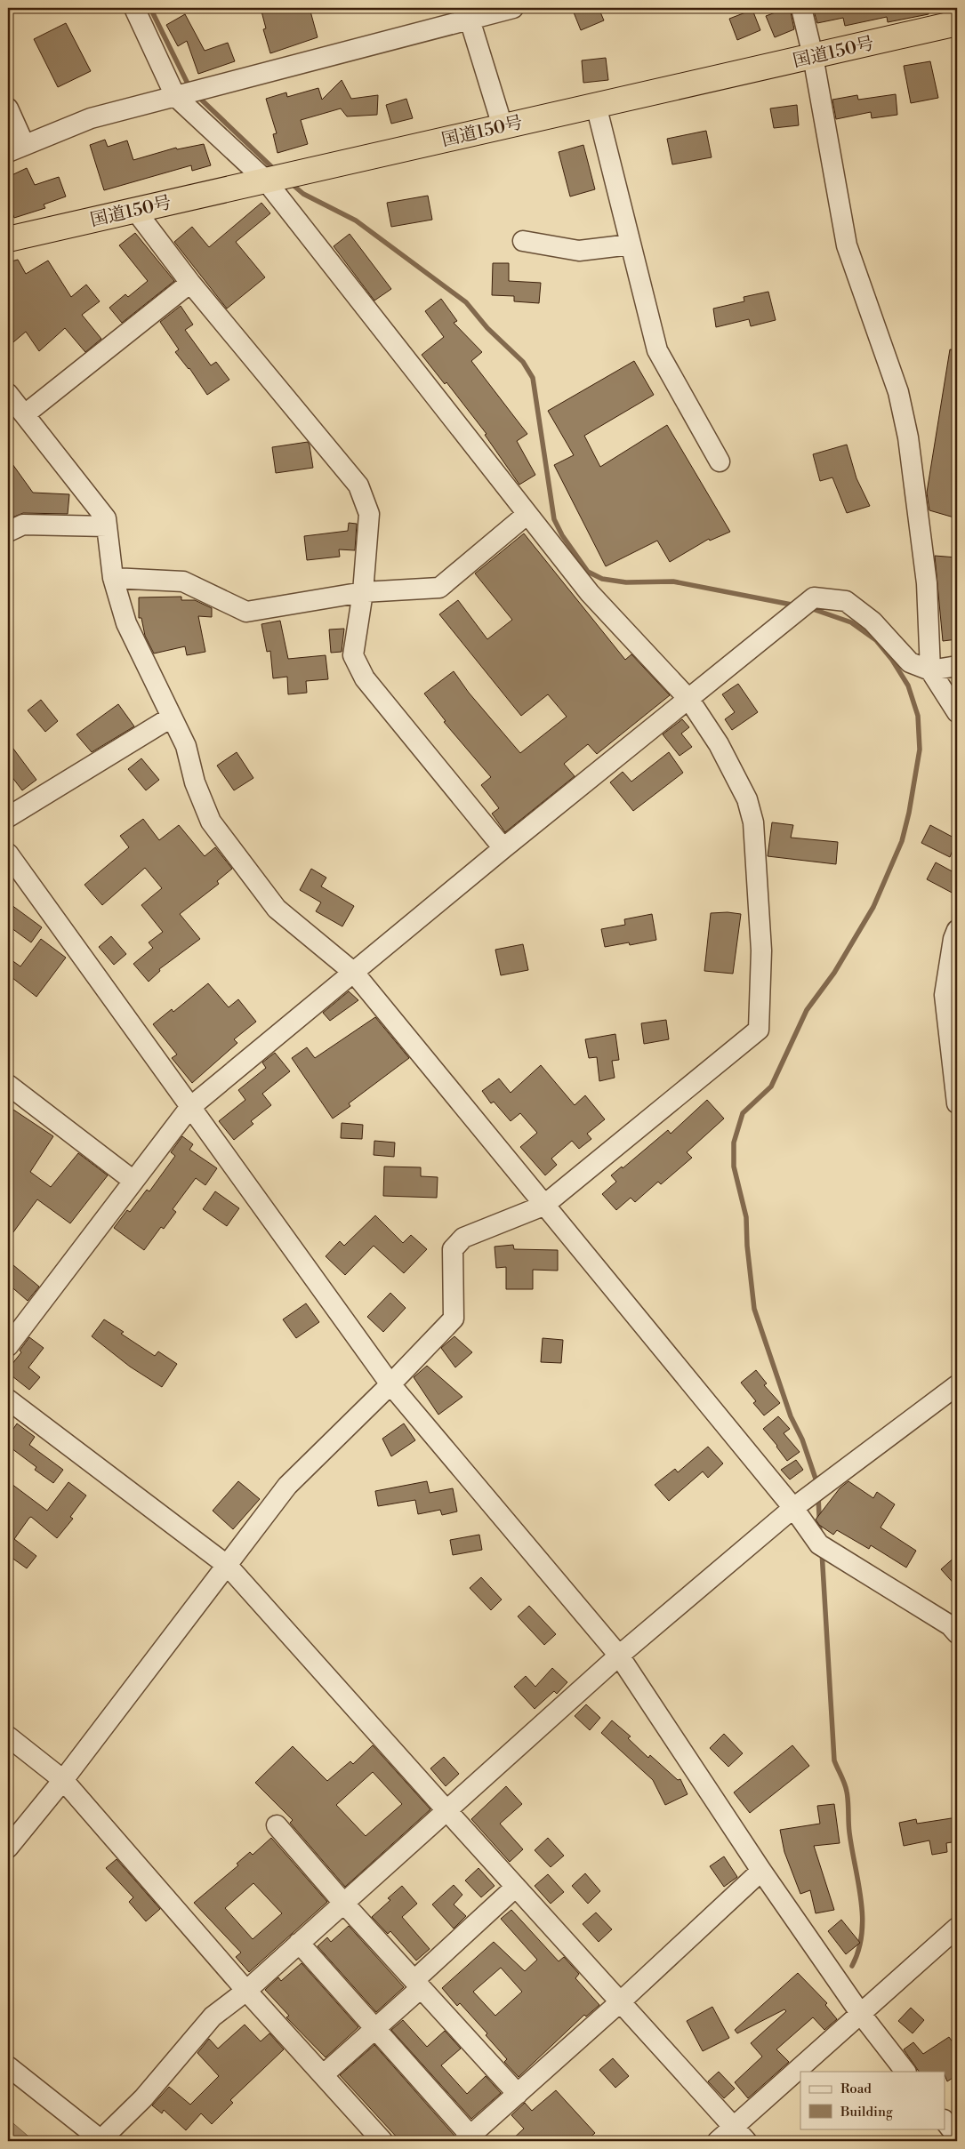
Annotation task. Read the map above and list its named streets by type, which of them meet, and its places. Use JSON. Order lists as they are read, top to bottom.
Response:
{
  "streets": {
    "highway": ["国道150号"]
  },
  "legend": ["Road", "Building"]
}
